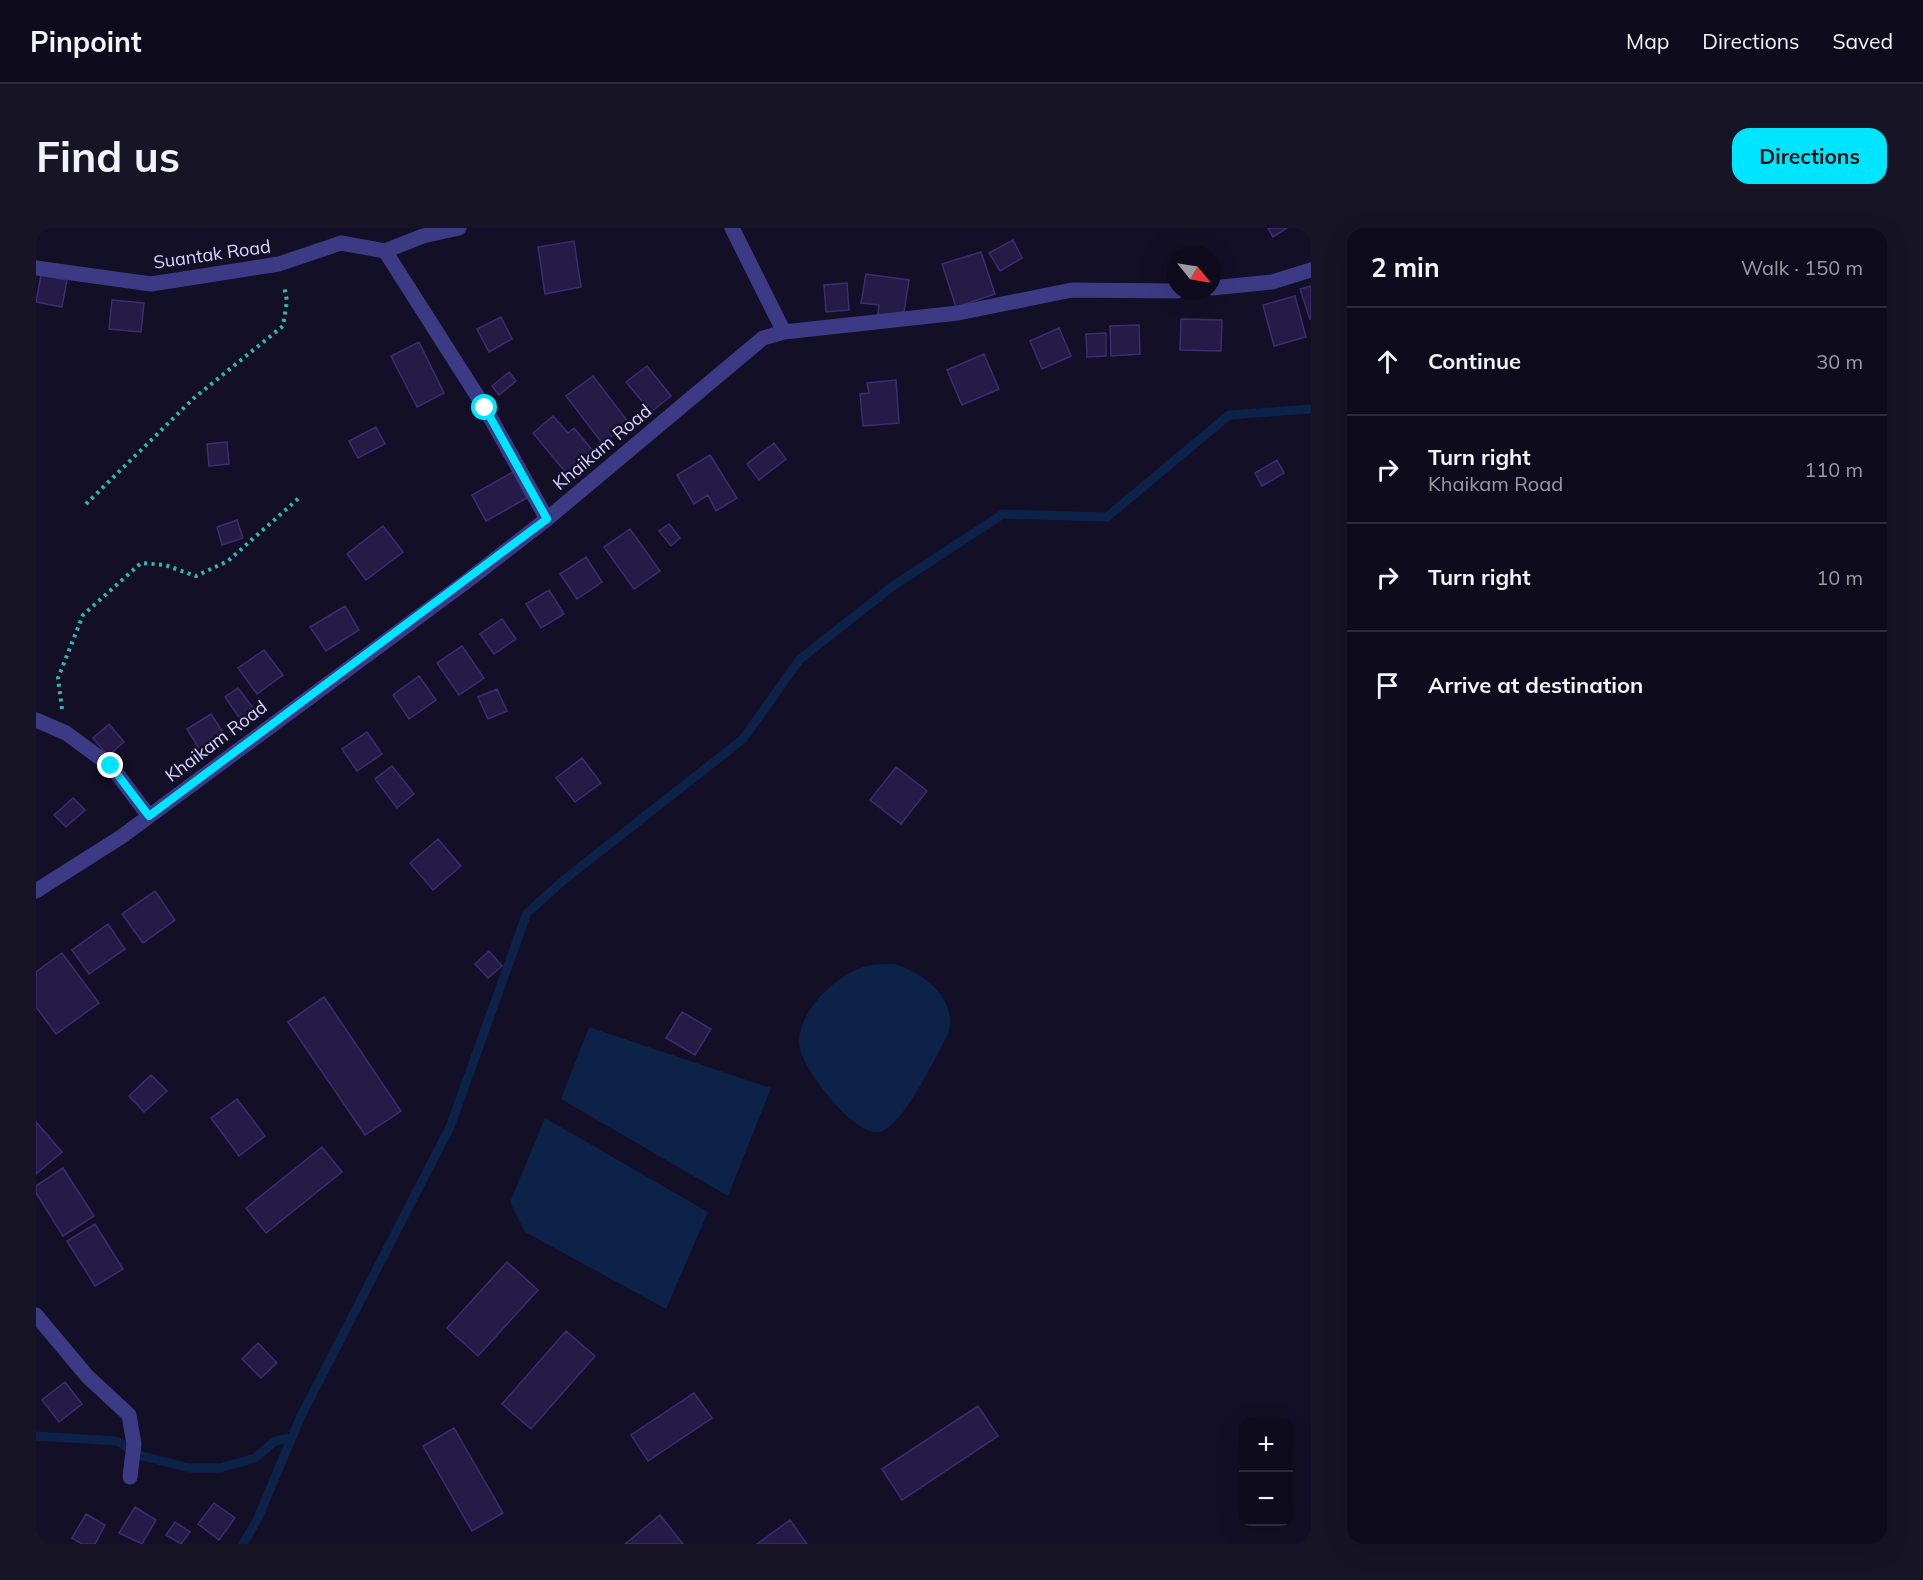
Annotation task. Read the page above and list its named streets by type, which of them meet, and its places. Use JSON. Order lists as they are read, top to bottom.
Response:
{
  "streets": {
    "street": ["Suantak Road", "Khaikam Road"]
  },
  "north": "bottom right",
  "page": {
    "header": "Pinpoint",
    "nav": ["Map", "Directions", "Saved"],
    "buttons": "Directions",
    "title": "Find us",
    "heading": ["2 min", "Walk · 150 m"],
    "list": [
      ["Continue", "30 m"],
      ["Turn right", "Khaikam Road", "110 m"],
      ["Turn right", "10 m"],
      "Arrive at destination"
    ],
    "map_buttons": ["+", "−"]
  }
}
